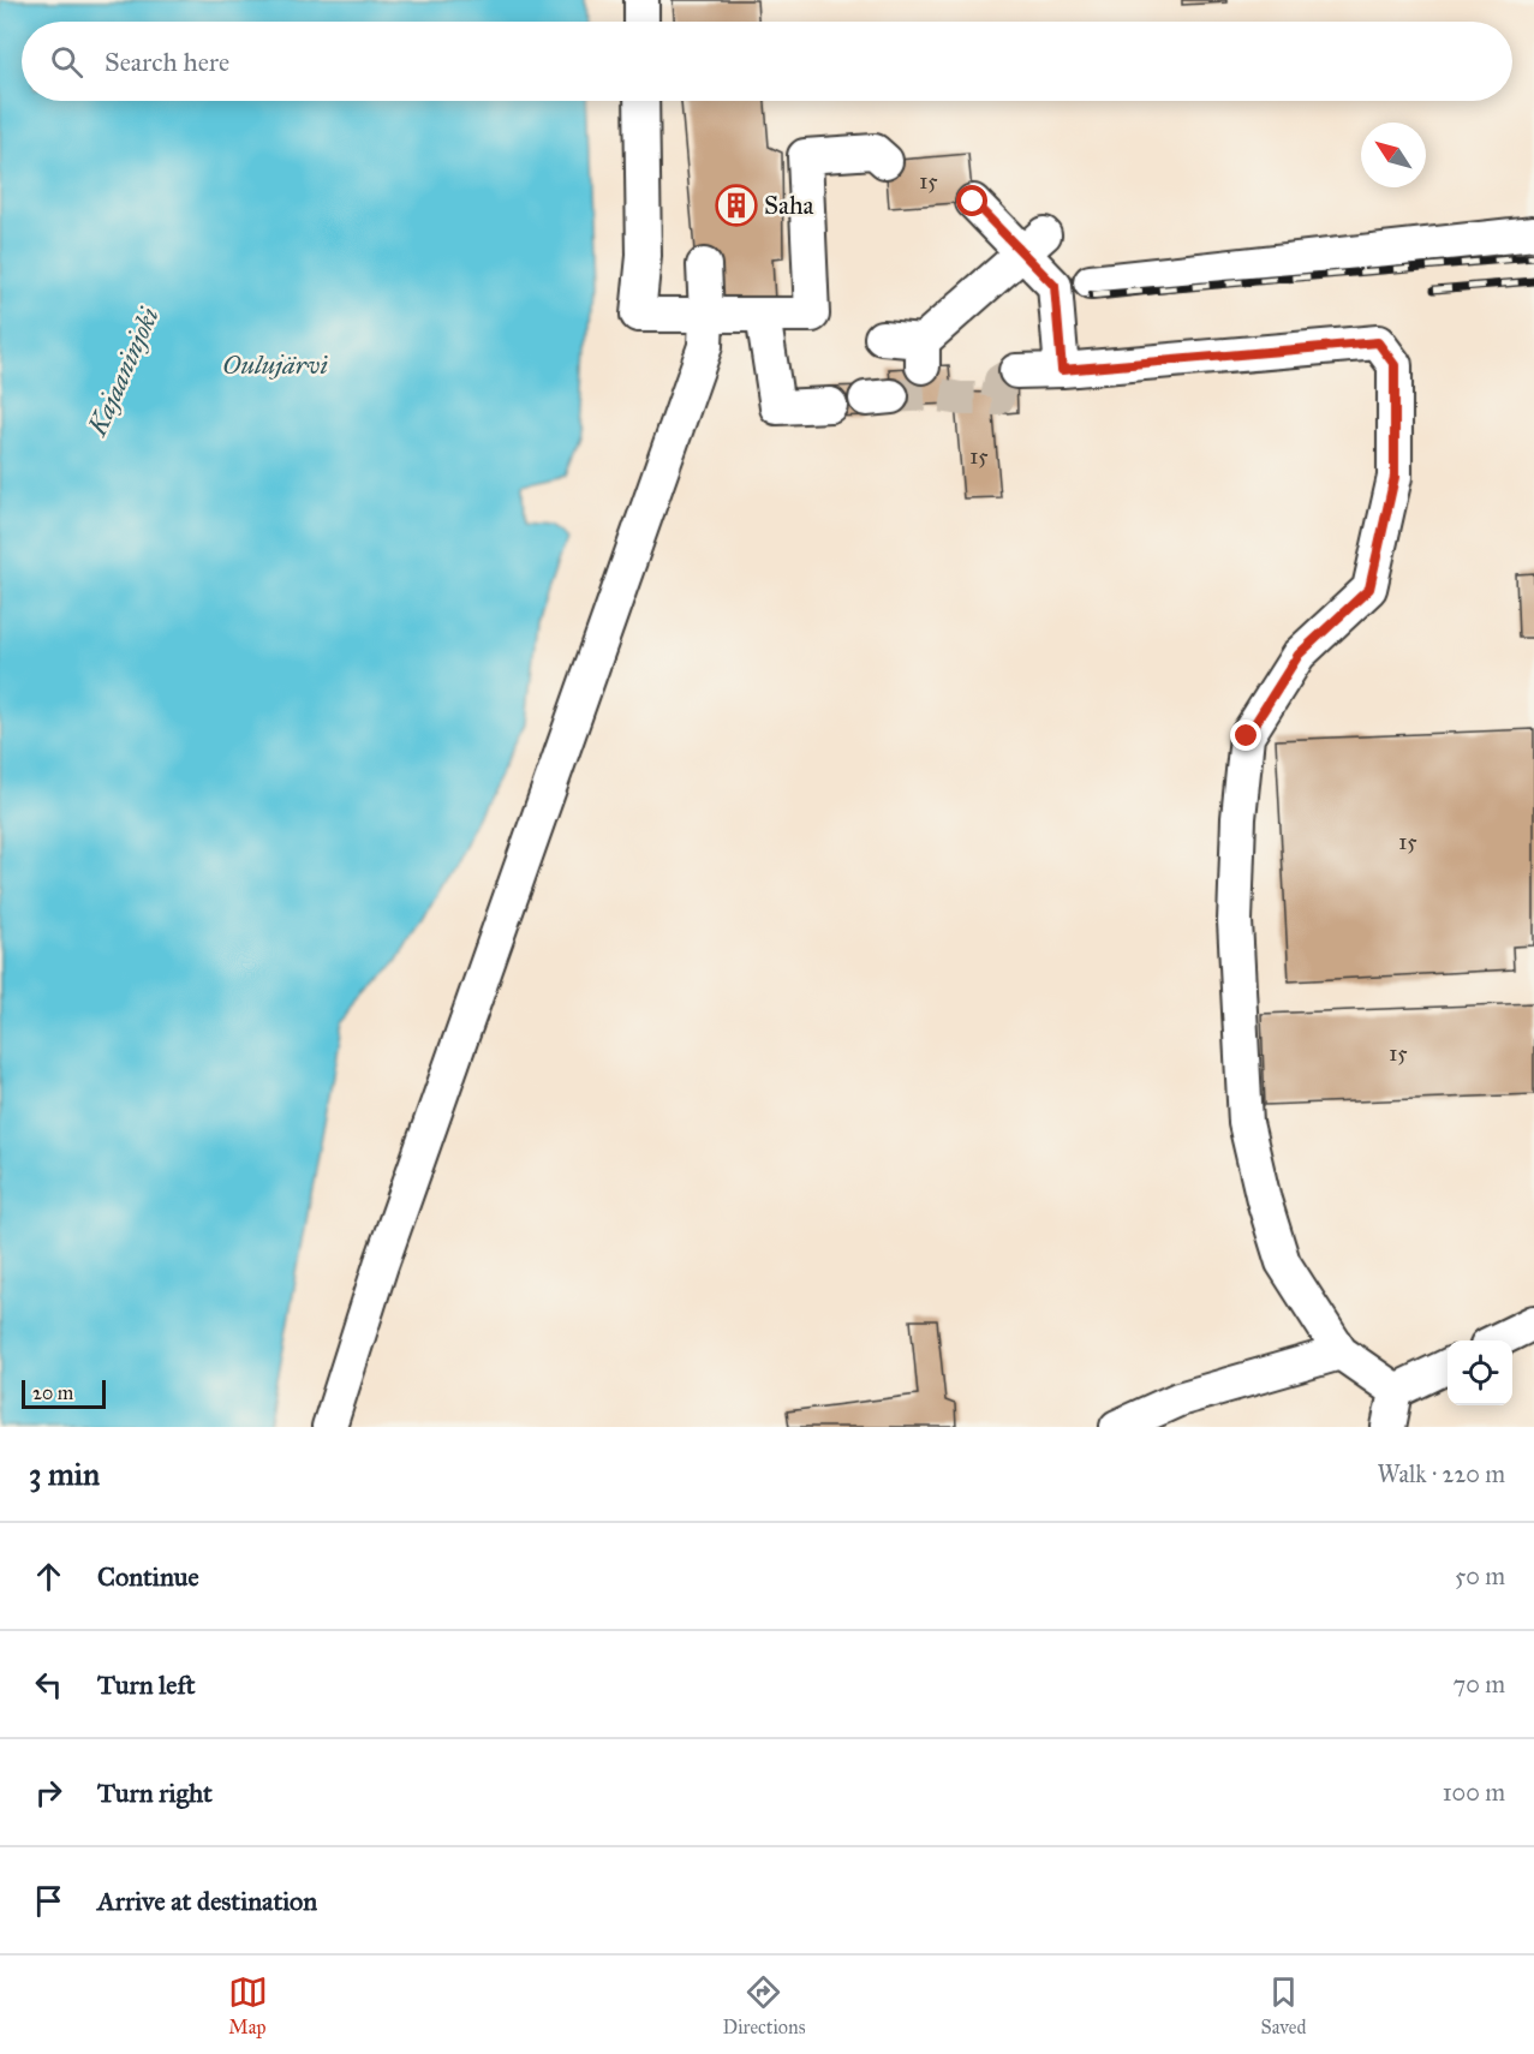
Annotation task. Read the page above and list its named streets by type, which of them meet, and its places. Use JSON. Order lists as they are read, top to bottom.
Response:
{
  "water": ["Oulujärvi", "Kajaaninjoki"],
  "places": {
    "building": ["Saha"]
  },
  "house_numbers": [
    "15",
    "15",
    "15",
    "15"
  ],
  "scale_bar": "20 m",
  "north": "top left",
  "page": {
    "search": "Search here",
    "scale": "20 m",
    "heading": ["3 min", "Walk · 220 m"],
    "list": [
      ["Continue", "50 m"],
      ["Turn left", "70 m"],
      ["Turn right", "100 m"],
      "Arrive at destination"
    ],
    "nav": ["Map", "Directions", "Saved"]
  }
}
